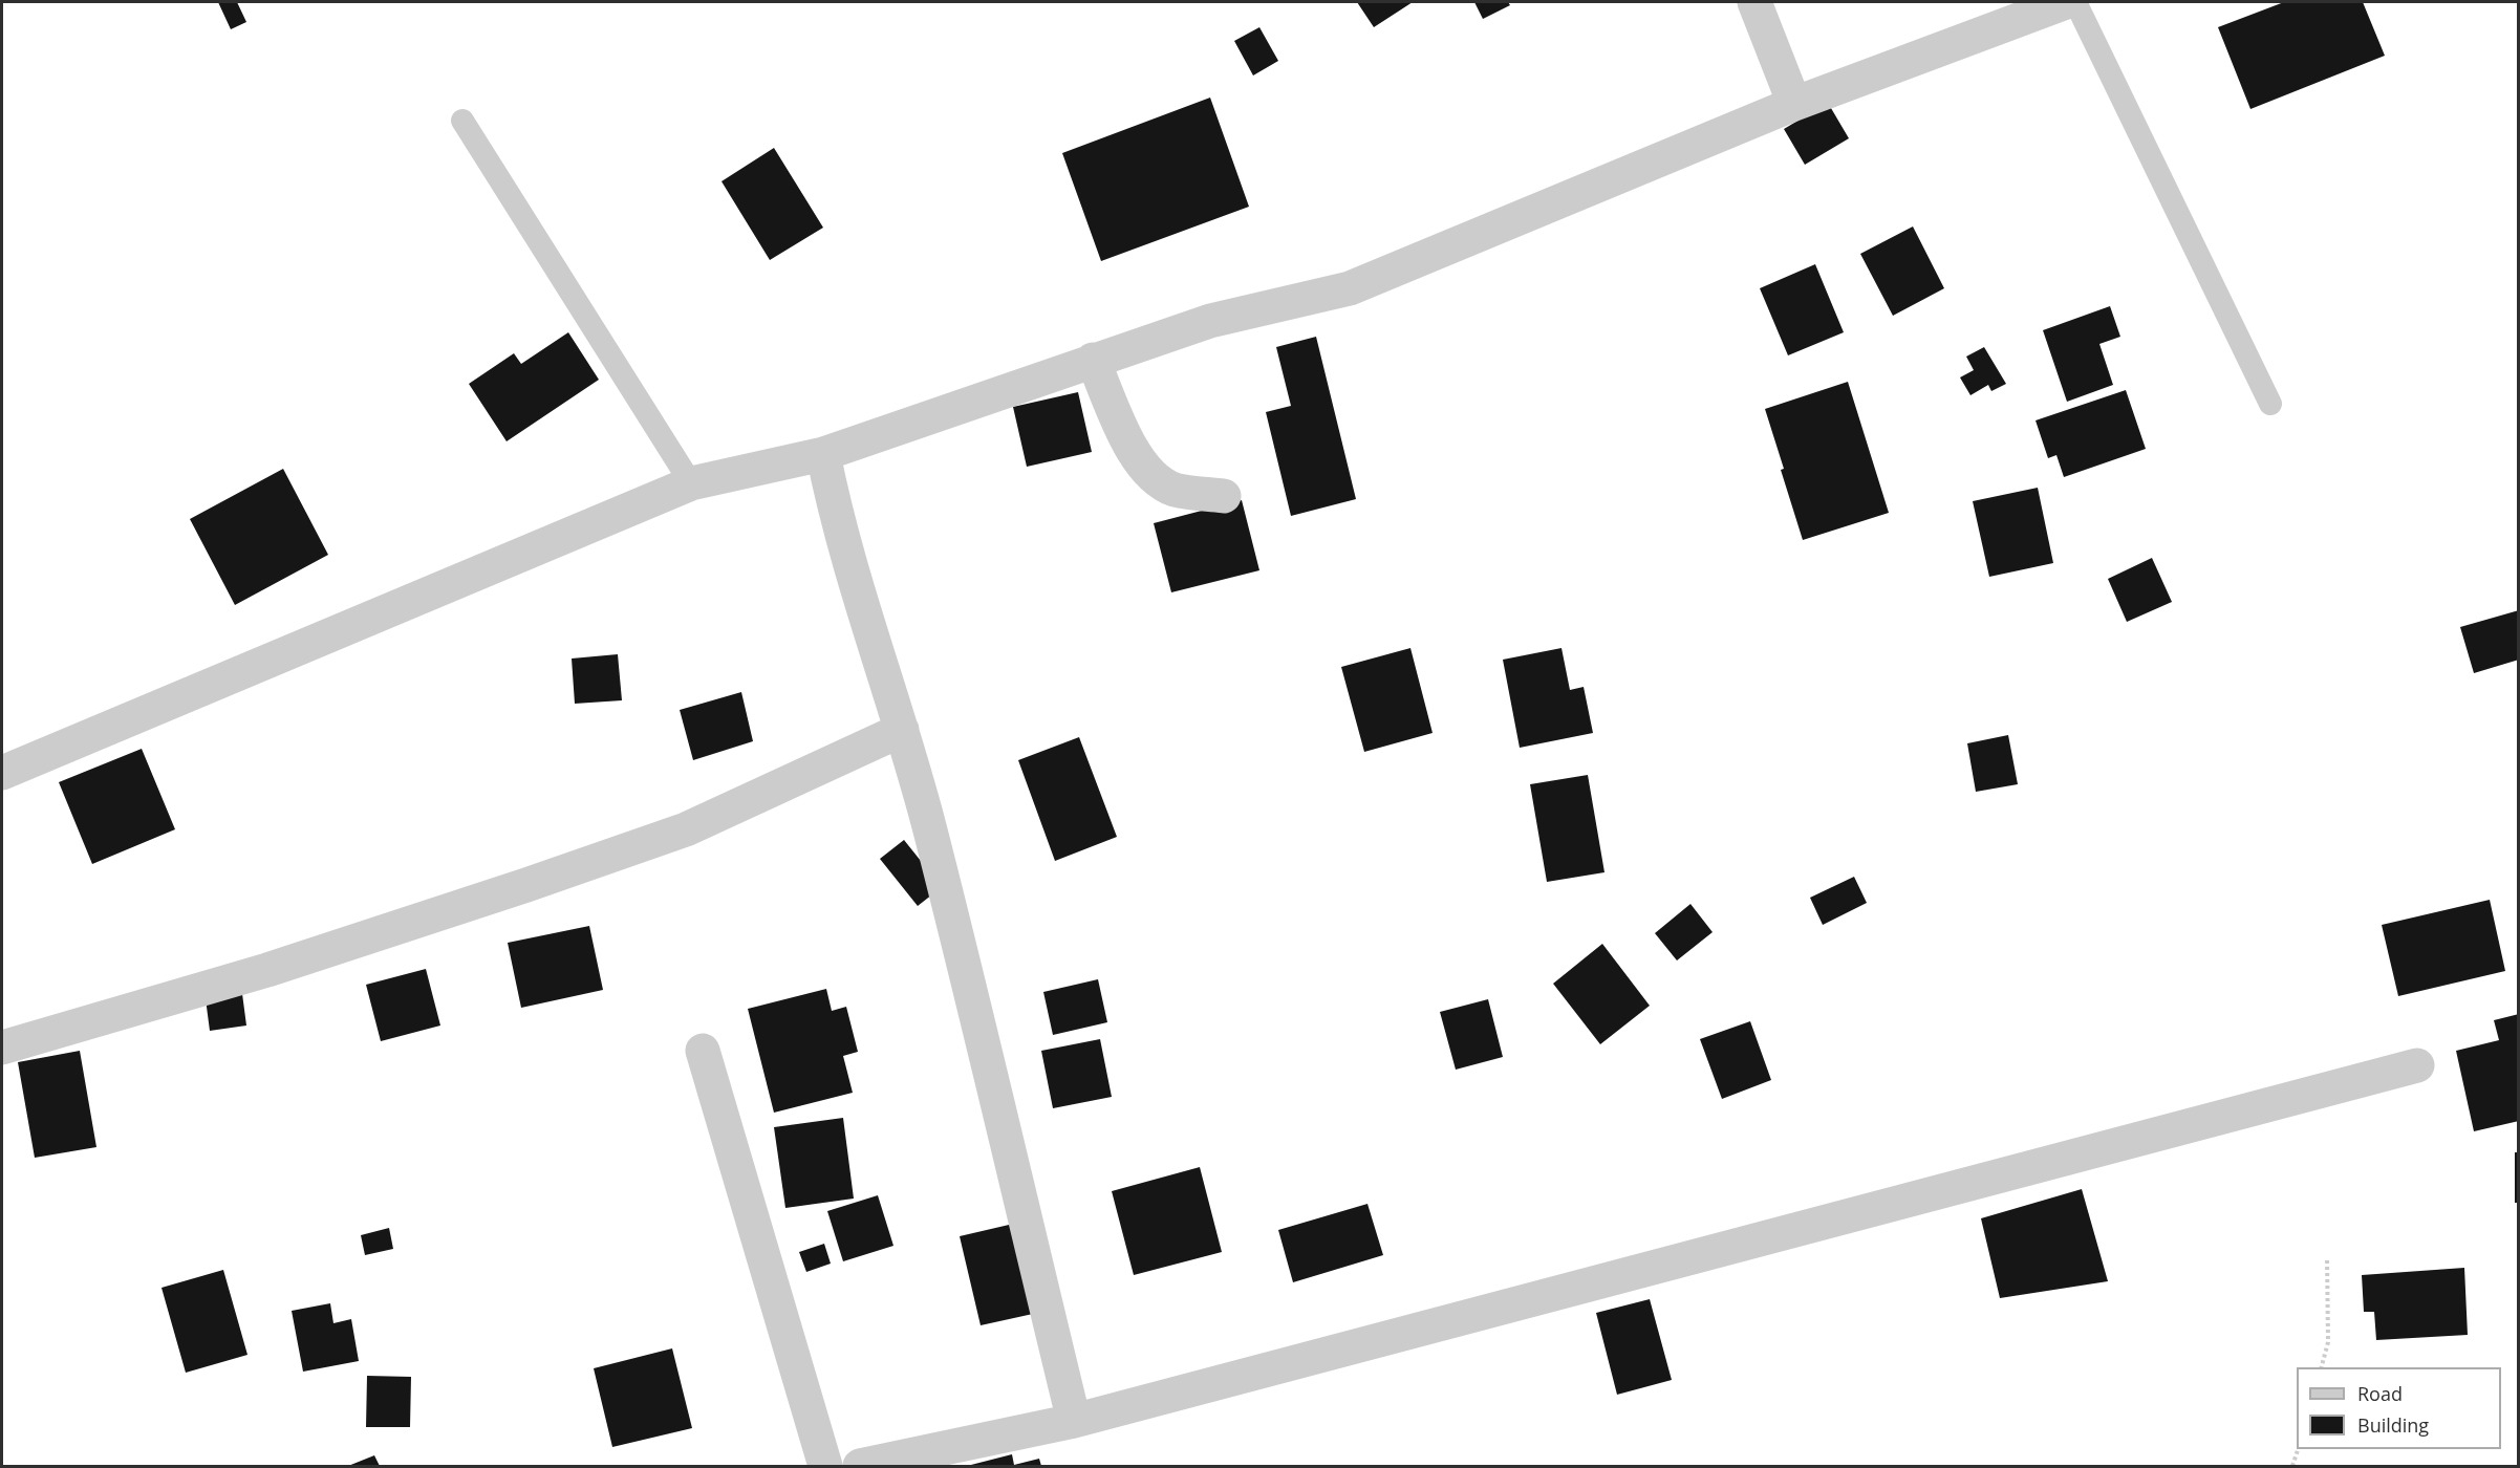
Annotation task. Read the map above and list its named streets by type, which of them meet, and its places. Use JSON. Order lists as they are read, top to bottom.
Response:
{
  "legend": ["Road", "Building"]
}
